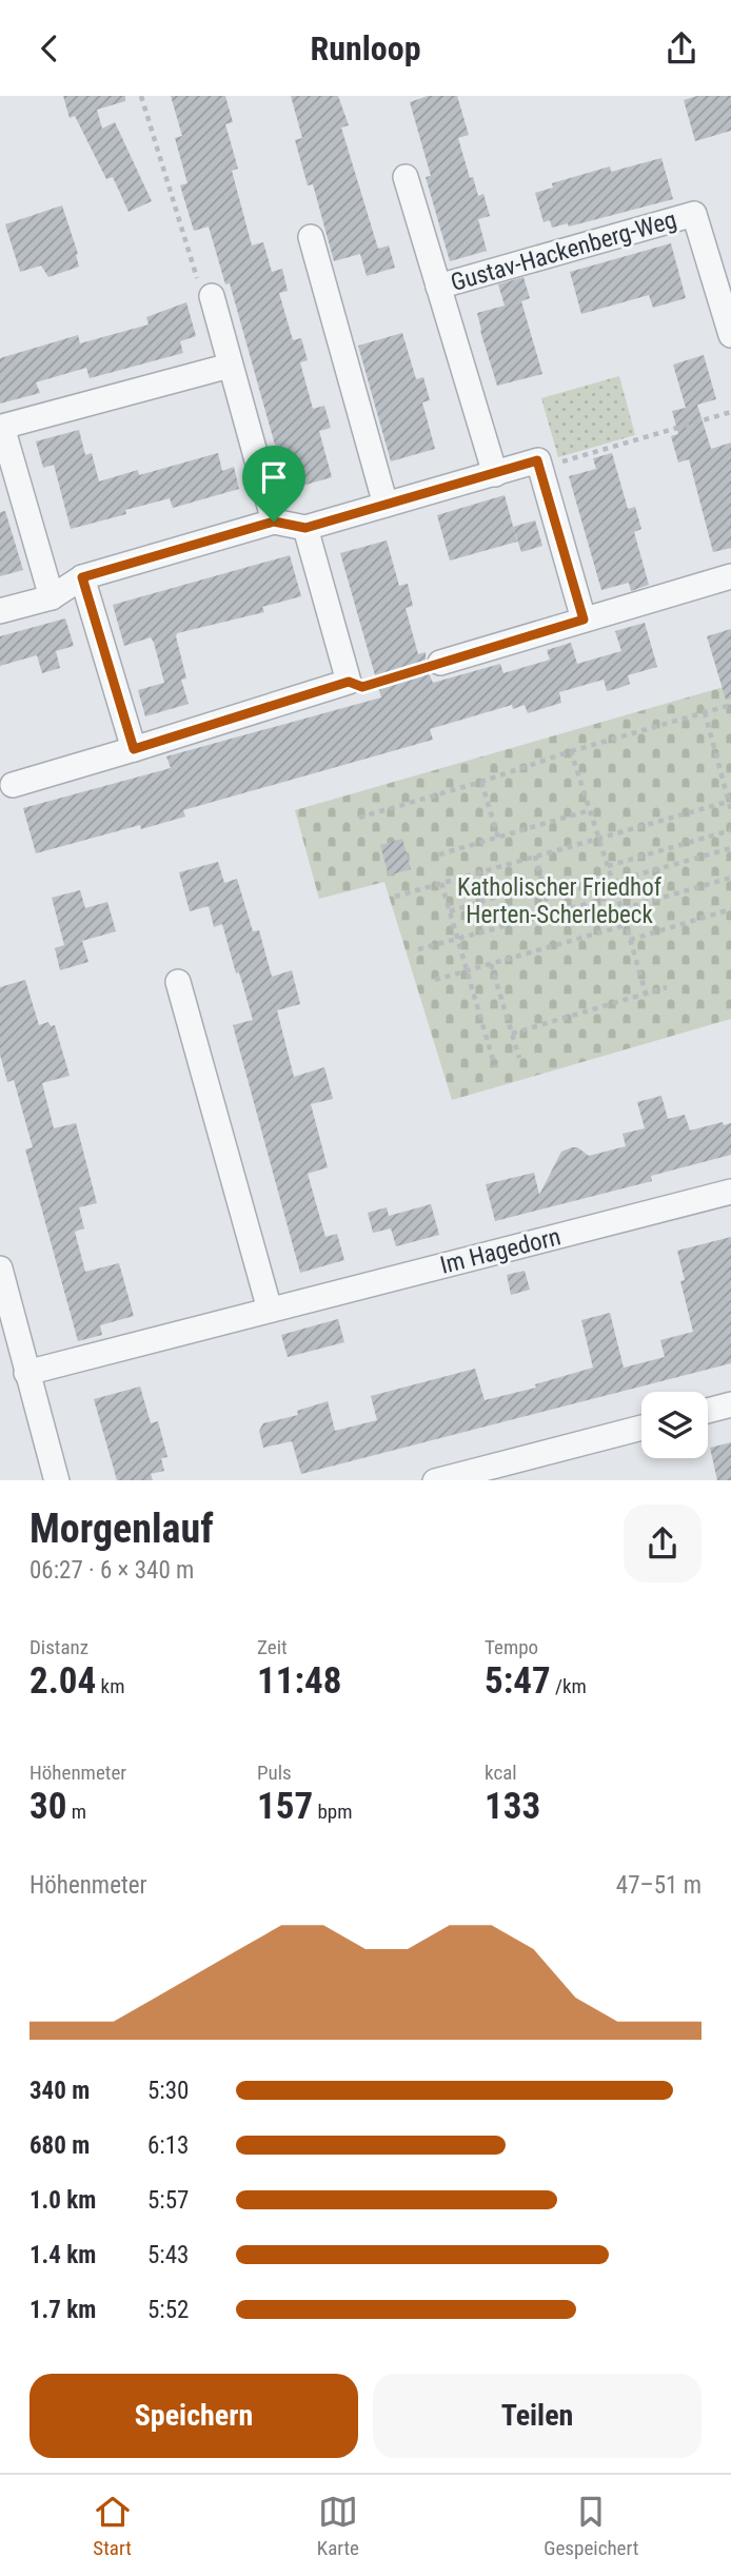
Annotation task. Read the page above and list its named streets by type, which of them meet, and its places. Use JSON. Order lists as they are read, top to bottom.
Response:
{
  "streets": {
    "street": ["Gustav-Hackenberg-Weg", "Im Hagedorn"]
  },
  "parks": ["Katholischer Friedhof Herten-Scherlebeck"],
  "page": {
    "header": "Runloop",
    "heading": ["Morgenlauf", "06:27 · 6 × 340 m"],
    "stats": [
      ["Distanz", "2.04 km"],
      ["Zeit", "11:48"],
      ["Tempo", "5:47 /km"],
      ["Höhenmeter", "30 m"],
      ["Puls", "157 bpm"],
      ["kcal", "133"]
    ],
    "chart": ["Höhenmeter", "47–51 m"],
    "list": [
      {
        "name": "340 m",
        "note": "5:30"
      },
      {
        "name": "680 m",
        "note": "6:13"
      },
      {
        "name": "1.0 km",
        "note": "5:57"
      },
      {
        "name": "1.4 km",
        "note": "5:43"
      },
      {
        "name": "1.7 km",
        "note": "5:52"
      }
    ],
    "buttons": ["Speichern", "Teilen"],
    "tabs": ["Start", "Karte", "Gespeichert"]
  }
}
